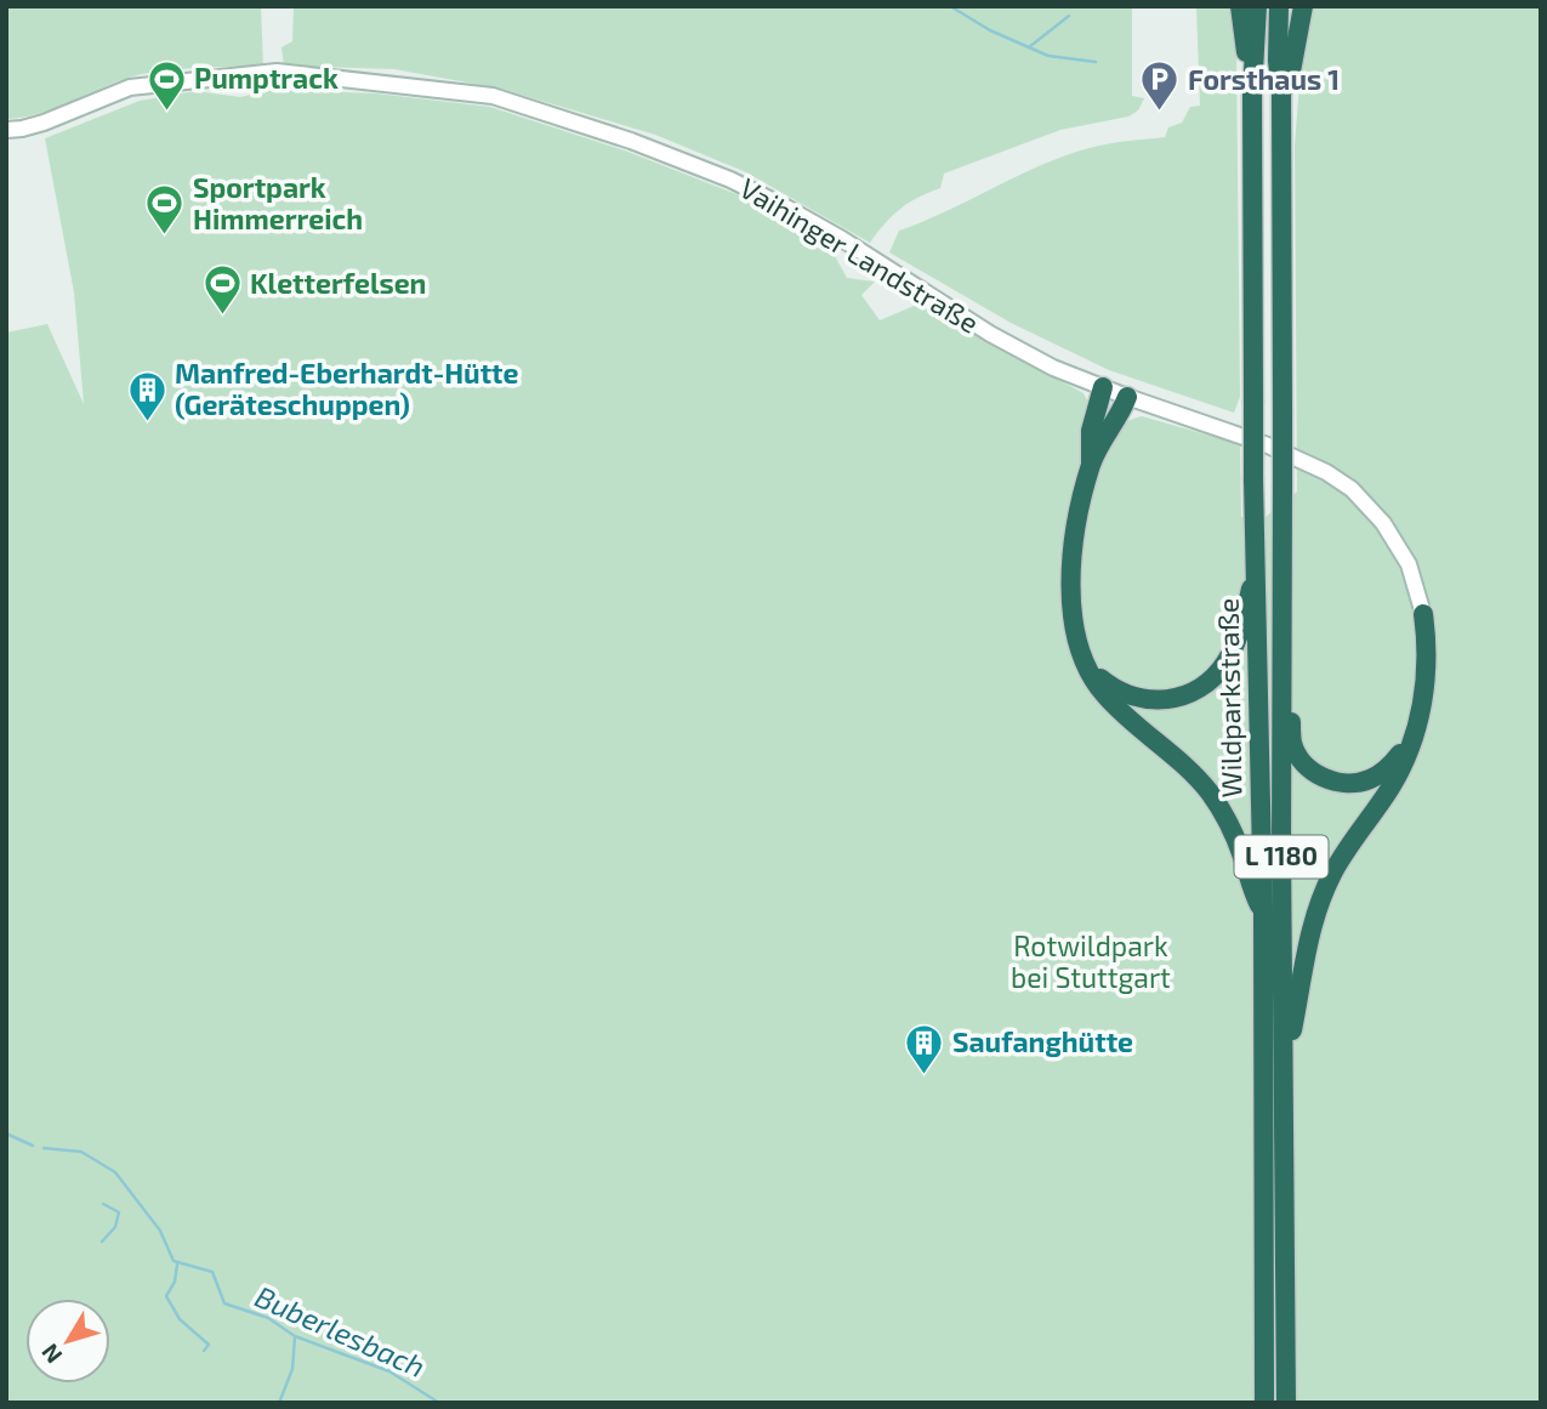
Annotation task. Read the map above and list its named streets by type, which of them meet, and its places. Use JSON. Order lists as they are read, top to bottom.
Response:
{
  "streets": {
    "highway": ["Wildparkstraße", "L 1180"],
    "street": ["Vaihinger Landstraße"]
  },
  "crossings": [
    ["Vaihinger Landstraße", "L 1180"],
    ["Wildparkstraße", "L 1180"]
  ],
  "water": ["Buberlesbach"],
  "parks": ["Rotwildpark bei Stuttgart"],
  "places": {
    "sports": ["Pumptrack", "Sportpark Himmerreich", "Kletterfelsen"],
    "parking": ["Forsthaus 1"],
    "building": ["Manfred-Eberhardt-Hütte (Geräteschuppen)", "Saufanghütte"]
  },
  "north": "bottom left"
}
